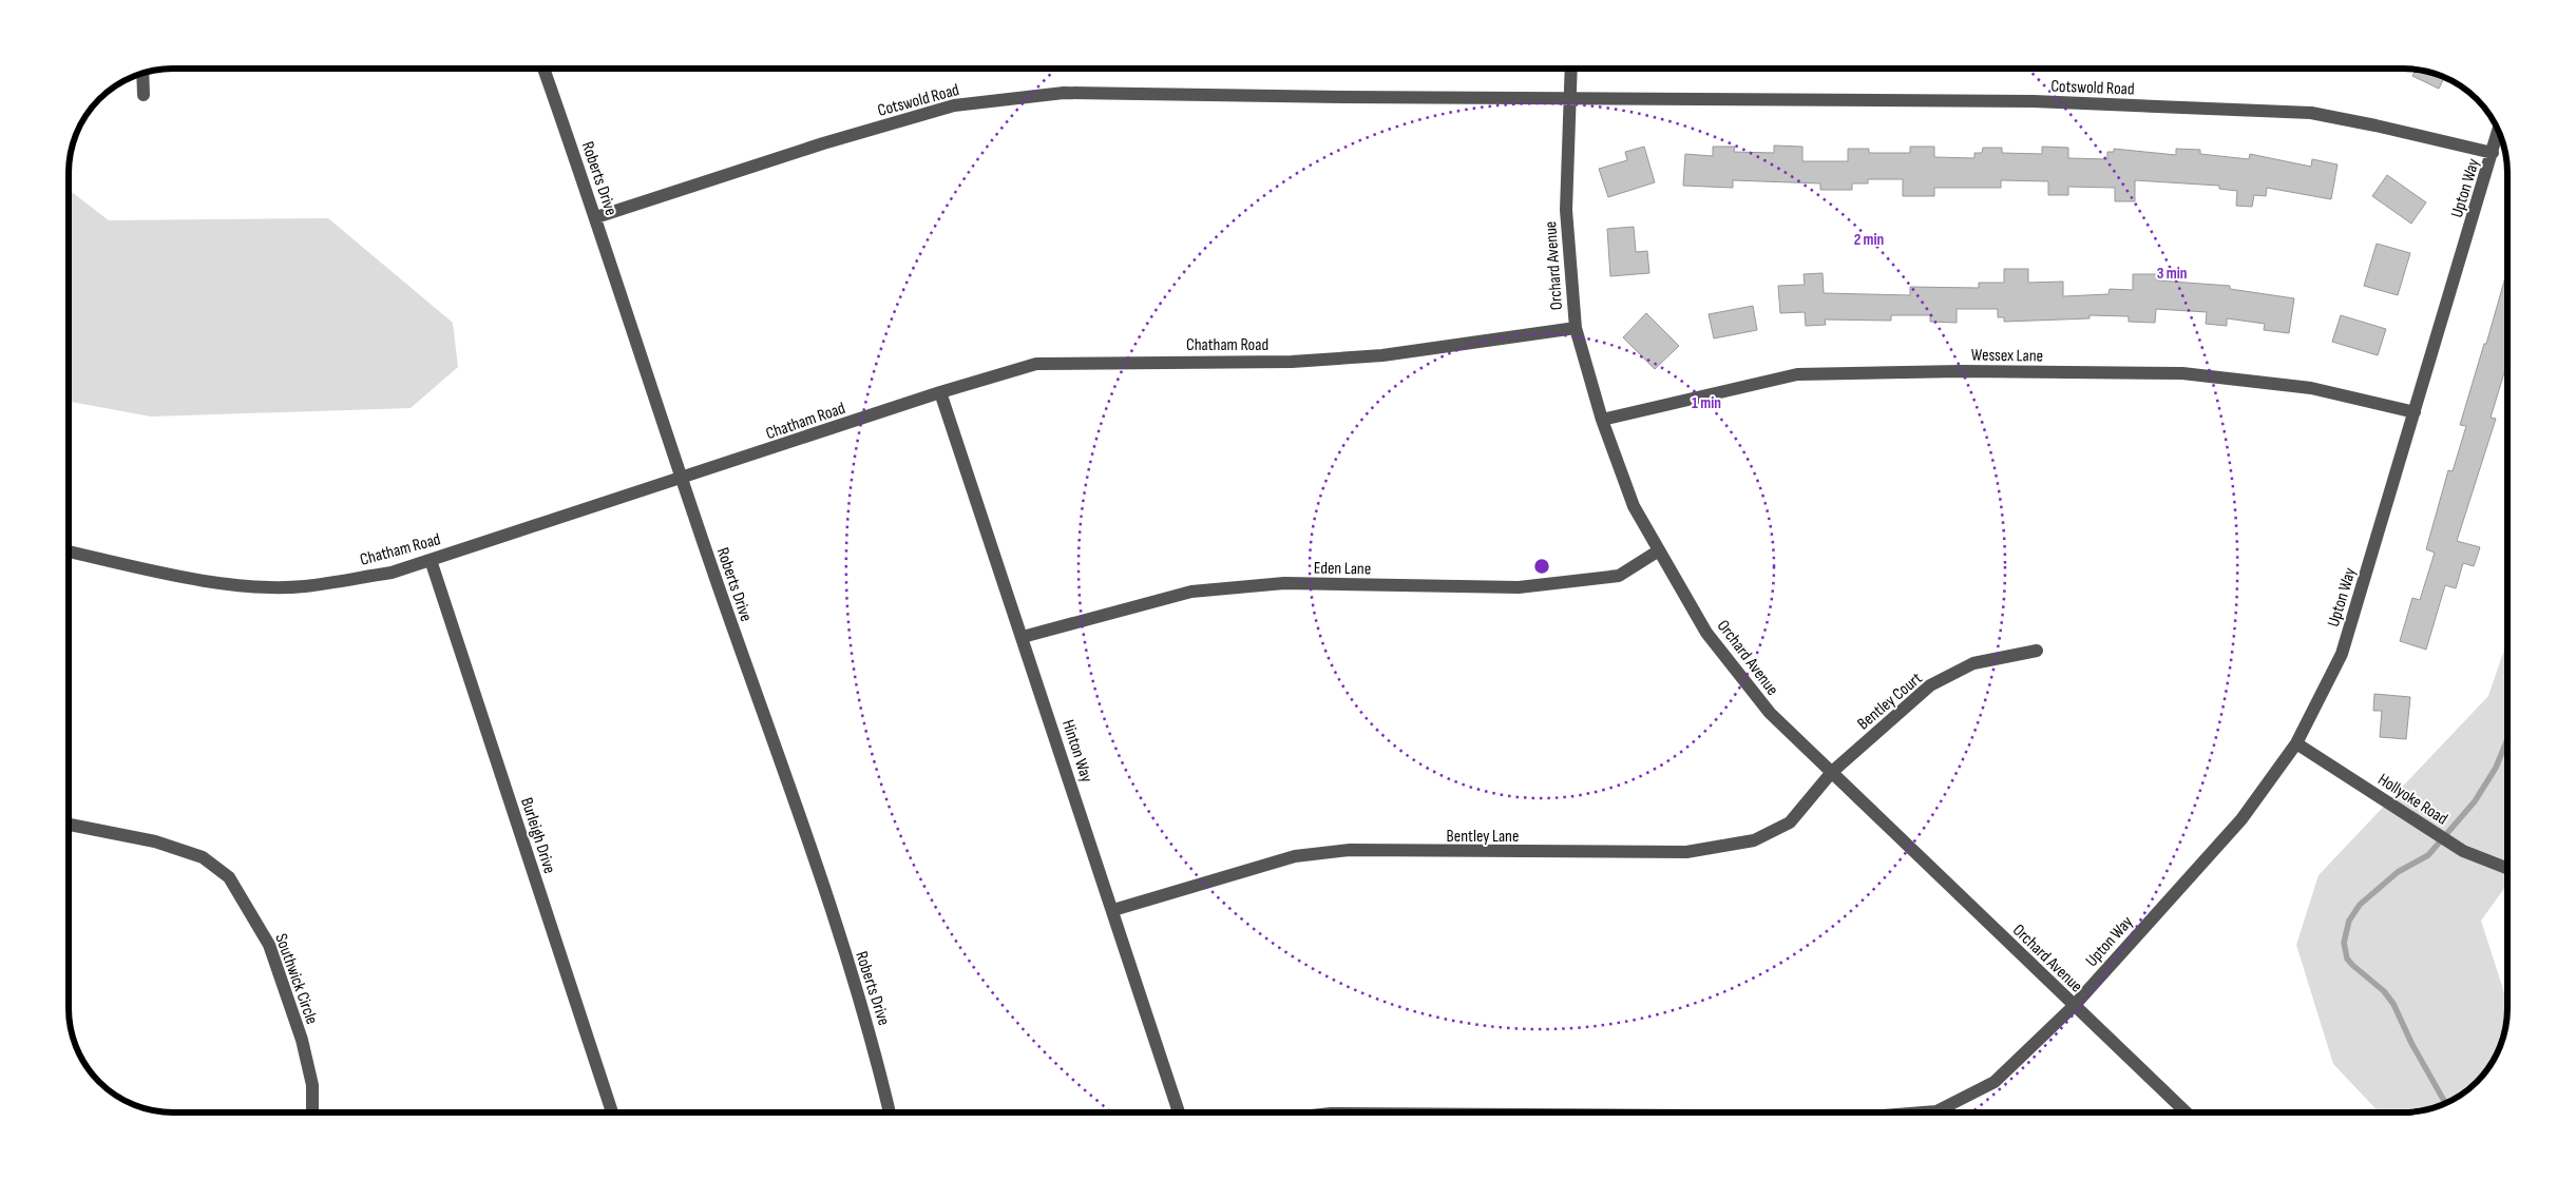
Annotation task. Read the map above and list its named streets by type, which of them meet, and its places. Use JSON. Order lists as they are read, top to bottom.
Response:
{
  "streets": {
    "street": [
      "Cotswold Road",
      "Roberts Drive",
      "Upton Way",
      "Orchard Avenue",
      "Chatham Road",
      "Wessex Lane",
      "Eden Lane",
      "Bentley Court",
      "Hinton Way",
      "Hollyoke Road",
      "Burleigh Drive",
      "Bentley Lane",
      "Southwick Circle"
    ]
  },
  "crossings": [
    ["Cotswold Road", "Roberts Drive"],
    ["Cotswold Road", "Upton Way"],
    ["Cotswold Road", "Orchard Avenue"],
    ["Roberts Drive", "Chatham Road"],
    ["Upton Way", "Orchard Avenue"],
    ["Upton Way", "Wessex Lane"],
    ["Upton Way", "Hollyoke Road"],
    ["Orchard Avenue", "Chatham Road"],
    ["Orchard Avenue", "Wessex Lane"],
    ["Orchard Avenue", "Eden Lane"],
    ["Orchard Avenue", "Bentley Court"],
    ["Orchard Avenue", "Bentley Lane"],
    ["Chatham Road", "Hinton Way"],
    ["Chatham Road", "Burleigh Drive"],
    ["Eden Lane", "Hinton Way"],
    ["Bentley Court", "Bentley Lane"],
    ["Hinton Way", "Bentley Lane"]
  ],
  "rings": ["2 min", "3 min", "1 min"]
}
